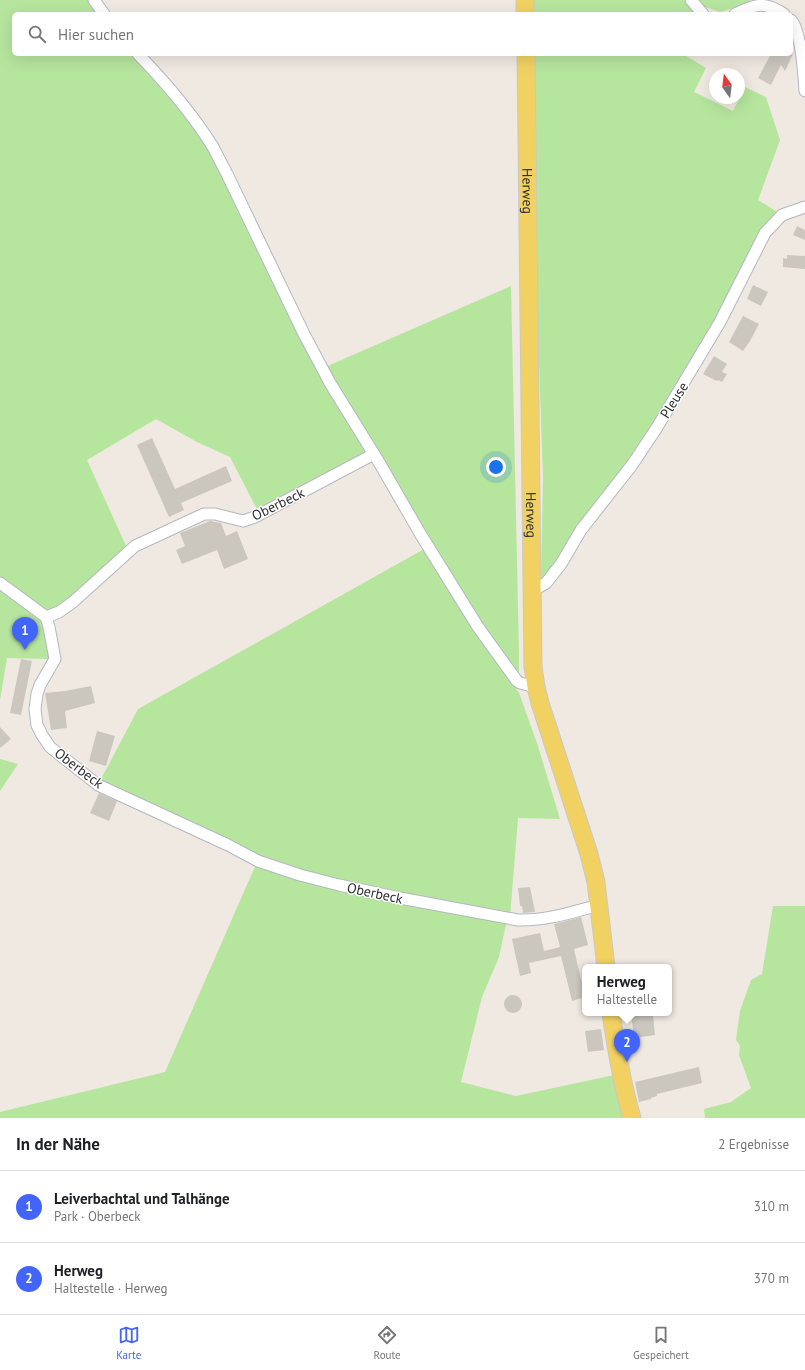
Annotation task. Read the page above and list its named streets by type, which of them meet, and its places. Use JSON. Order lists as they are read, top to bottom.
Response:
{
  "streets": {
    "main road": ["Herweg"],
    "street": ["Pleuse", "Oberbeck"]
  },
  "crossings": [
    ["Herweg", "Pleuse"],
    ["Herweg", "Oberbeck"]
  ],
  "north": "top",
  "page": {
    "search": "Hier suchen",
    "pins": ["1", "2"],
    "popup": ["Herweg", "Haltestelle"],
    "heading": ["In der Nähe", "2 Ergebnisse"],
    "list": [
      {
        "mark": "1",
        "name": "Leiverbachtal und Talhänge",
        "note": "Park · Oberbeck",
        "value": "310 m"
      },
      {
        "mark": "2",
        "name": "Herweg",
        "note": "Haltestelle · Herweg",
        "value": "370 m"
      }
    ],
    "nav": ["Karte", "Route", "Gespeichert"]
  }
}
